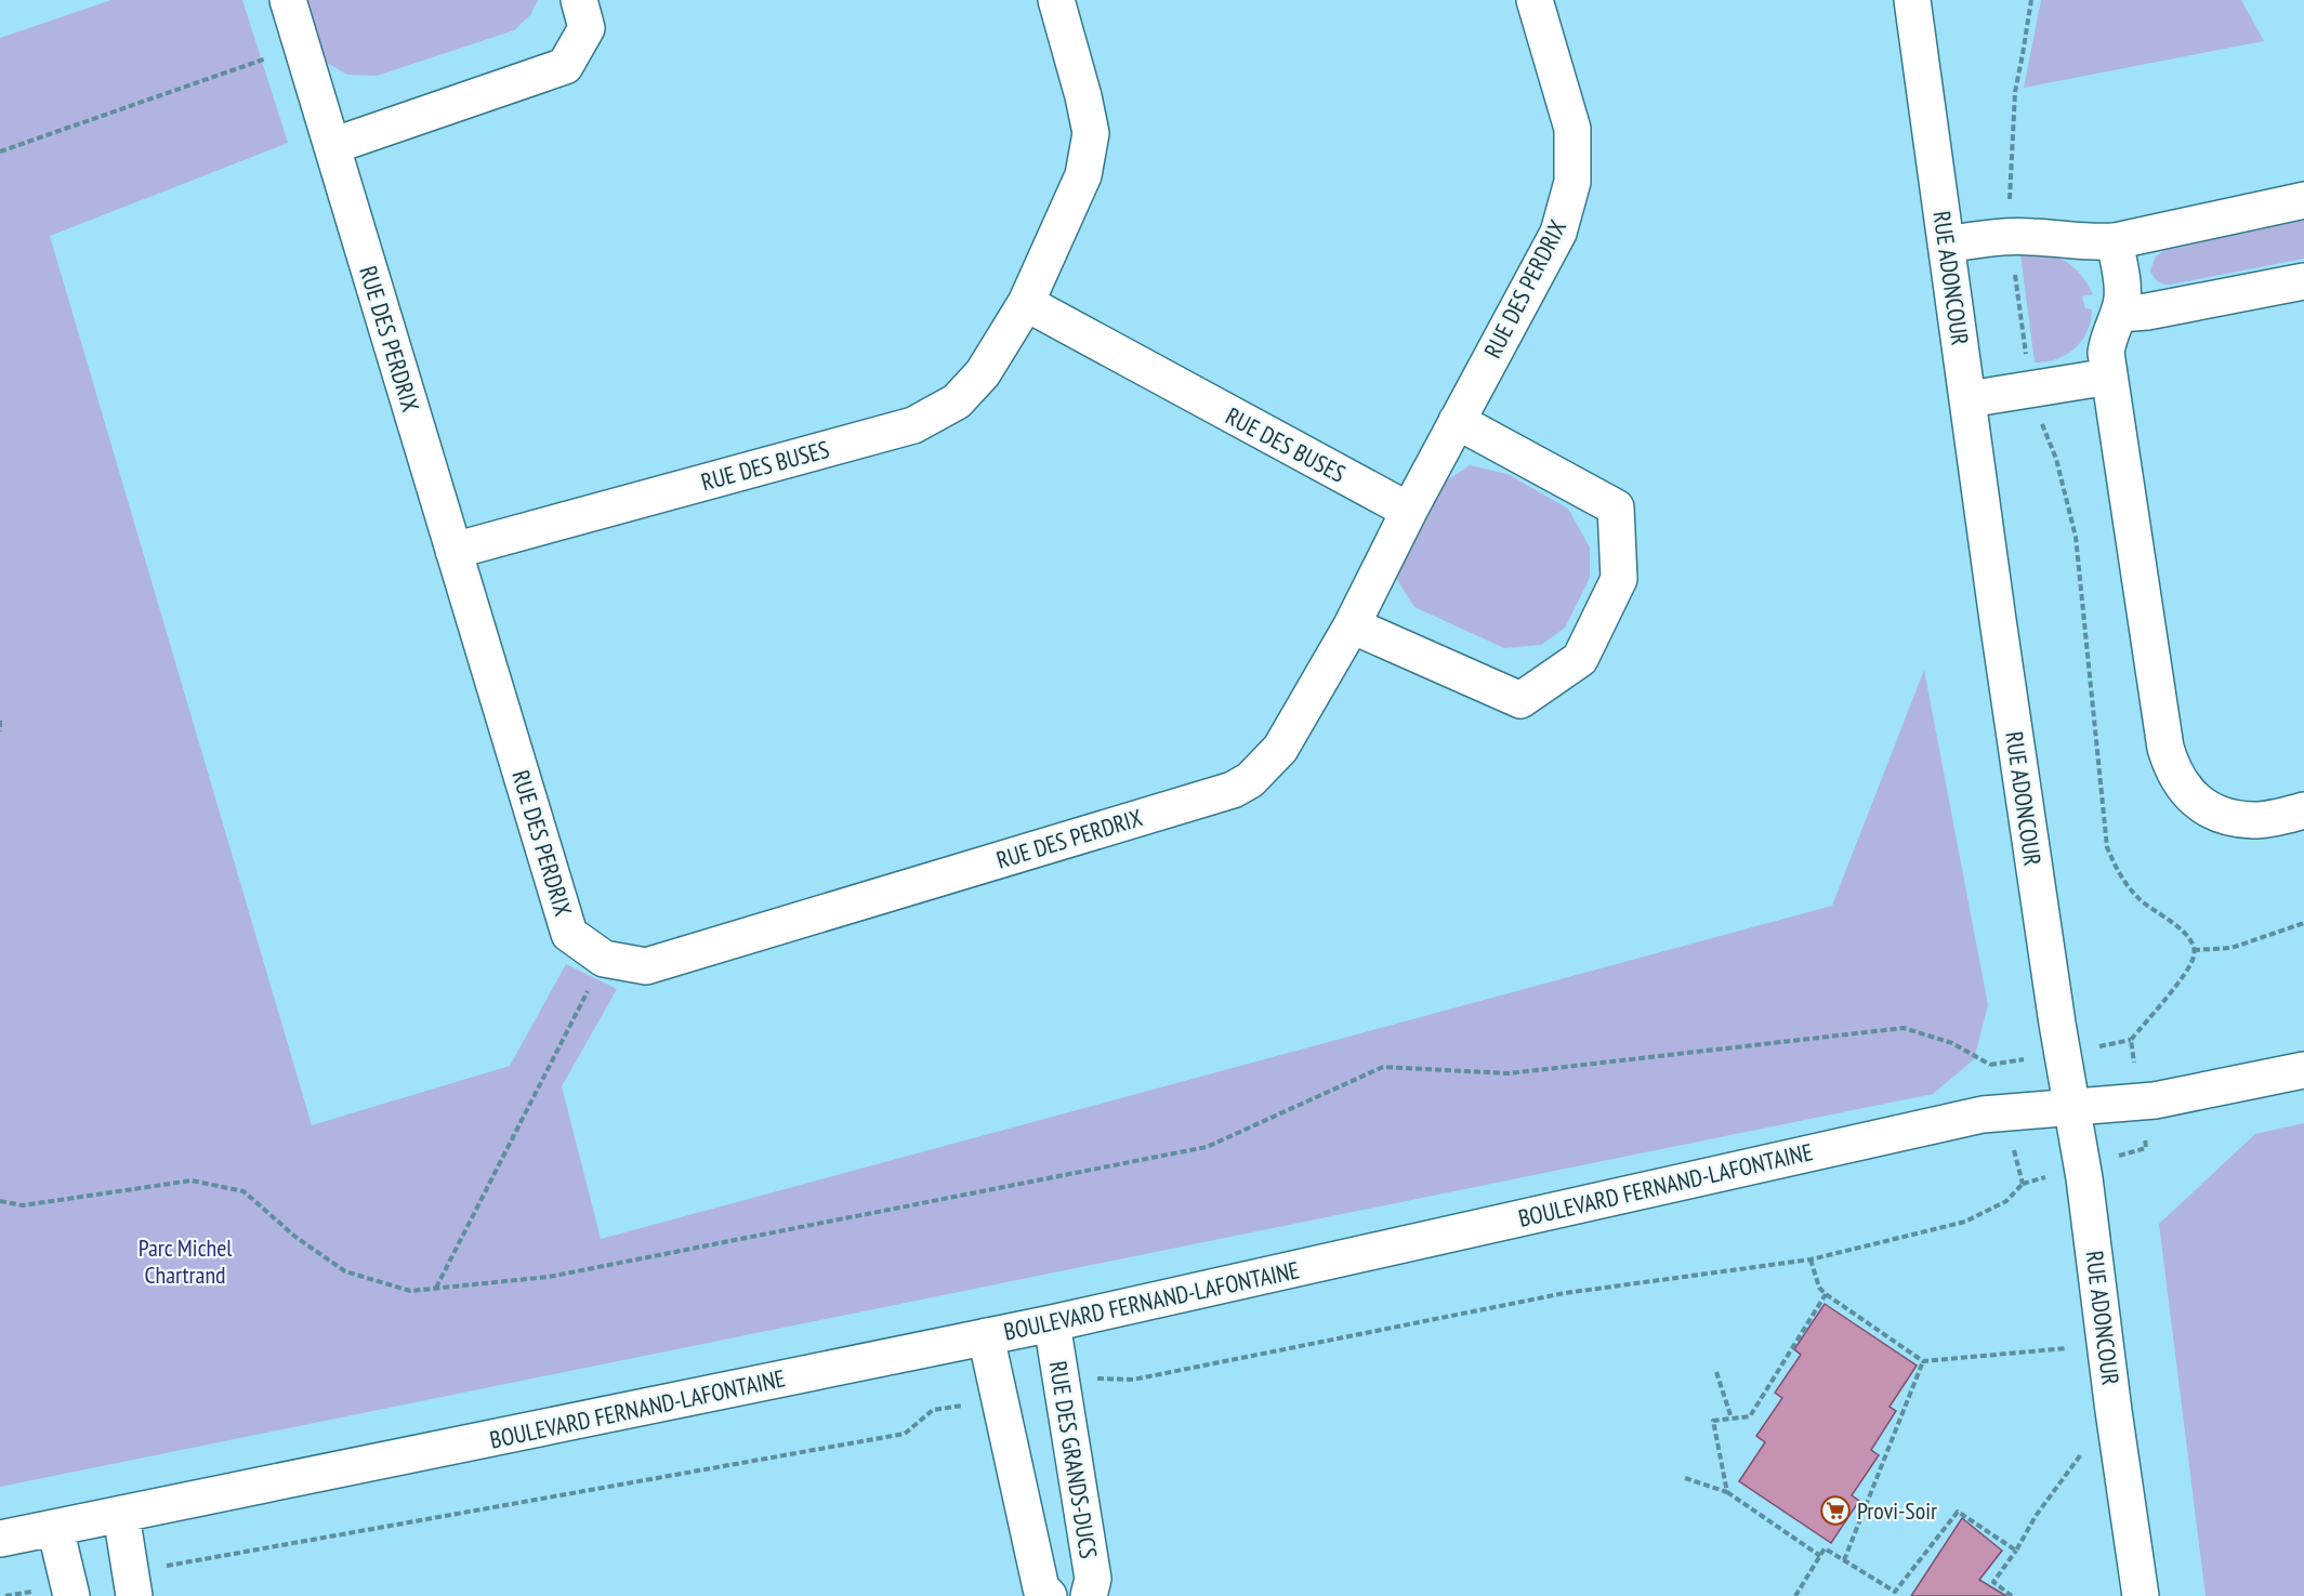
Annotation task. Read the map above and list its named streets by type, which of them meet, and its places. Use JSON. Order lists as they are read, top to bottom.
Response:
{
  "streets": {
    "street": [
      "RUE ADONCOUR",
      "RUE DES PERDRIX",
      "RUE DES BUSES",
      "BOULEVARD FERNAND-LAFONTAINE",
      "RUE DES GRANDS-DUCS"
    ]
  },
  "crossings": [
    ["RUE ADONCOUR", "BOULEVARD FERNAND-LAFONTAINE"],
    ["RUE DES PERDRIX", "RUE DES BUSES"],
    ["BOULEVARD FERNAND-LAFONTAINE", "RUE DES GRANDS-DUCS"]
  ],
  "parks": ["Parc Michel Chartrand"],
  "places": {
    "supermarket": ["Provi-Soir"]
  }
}
